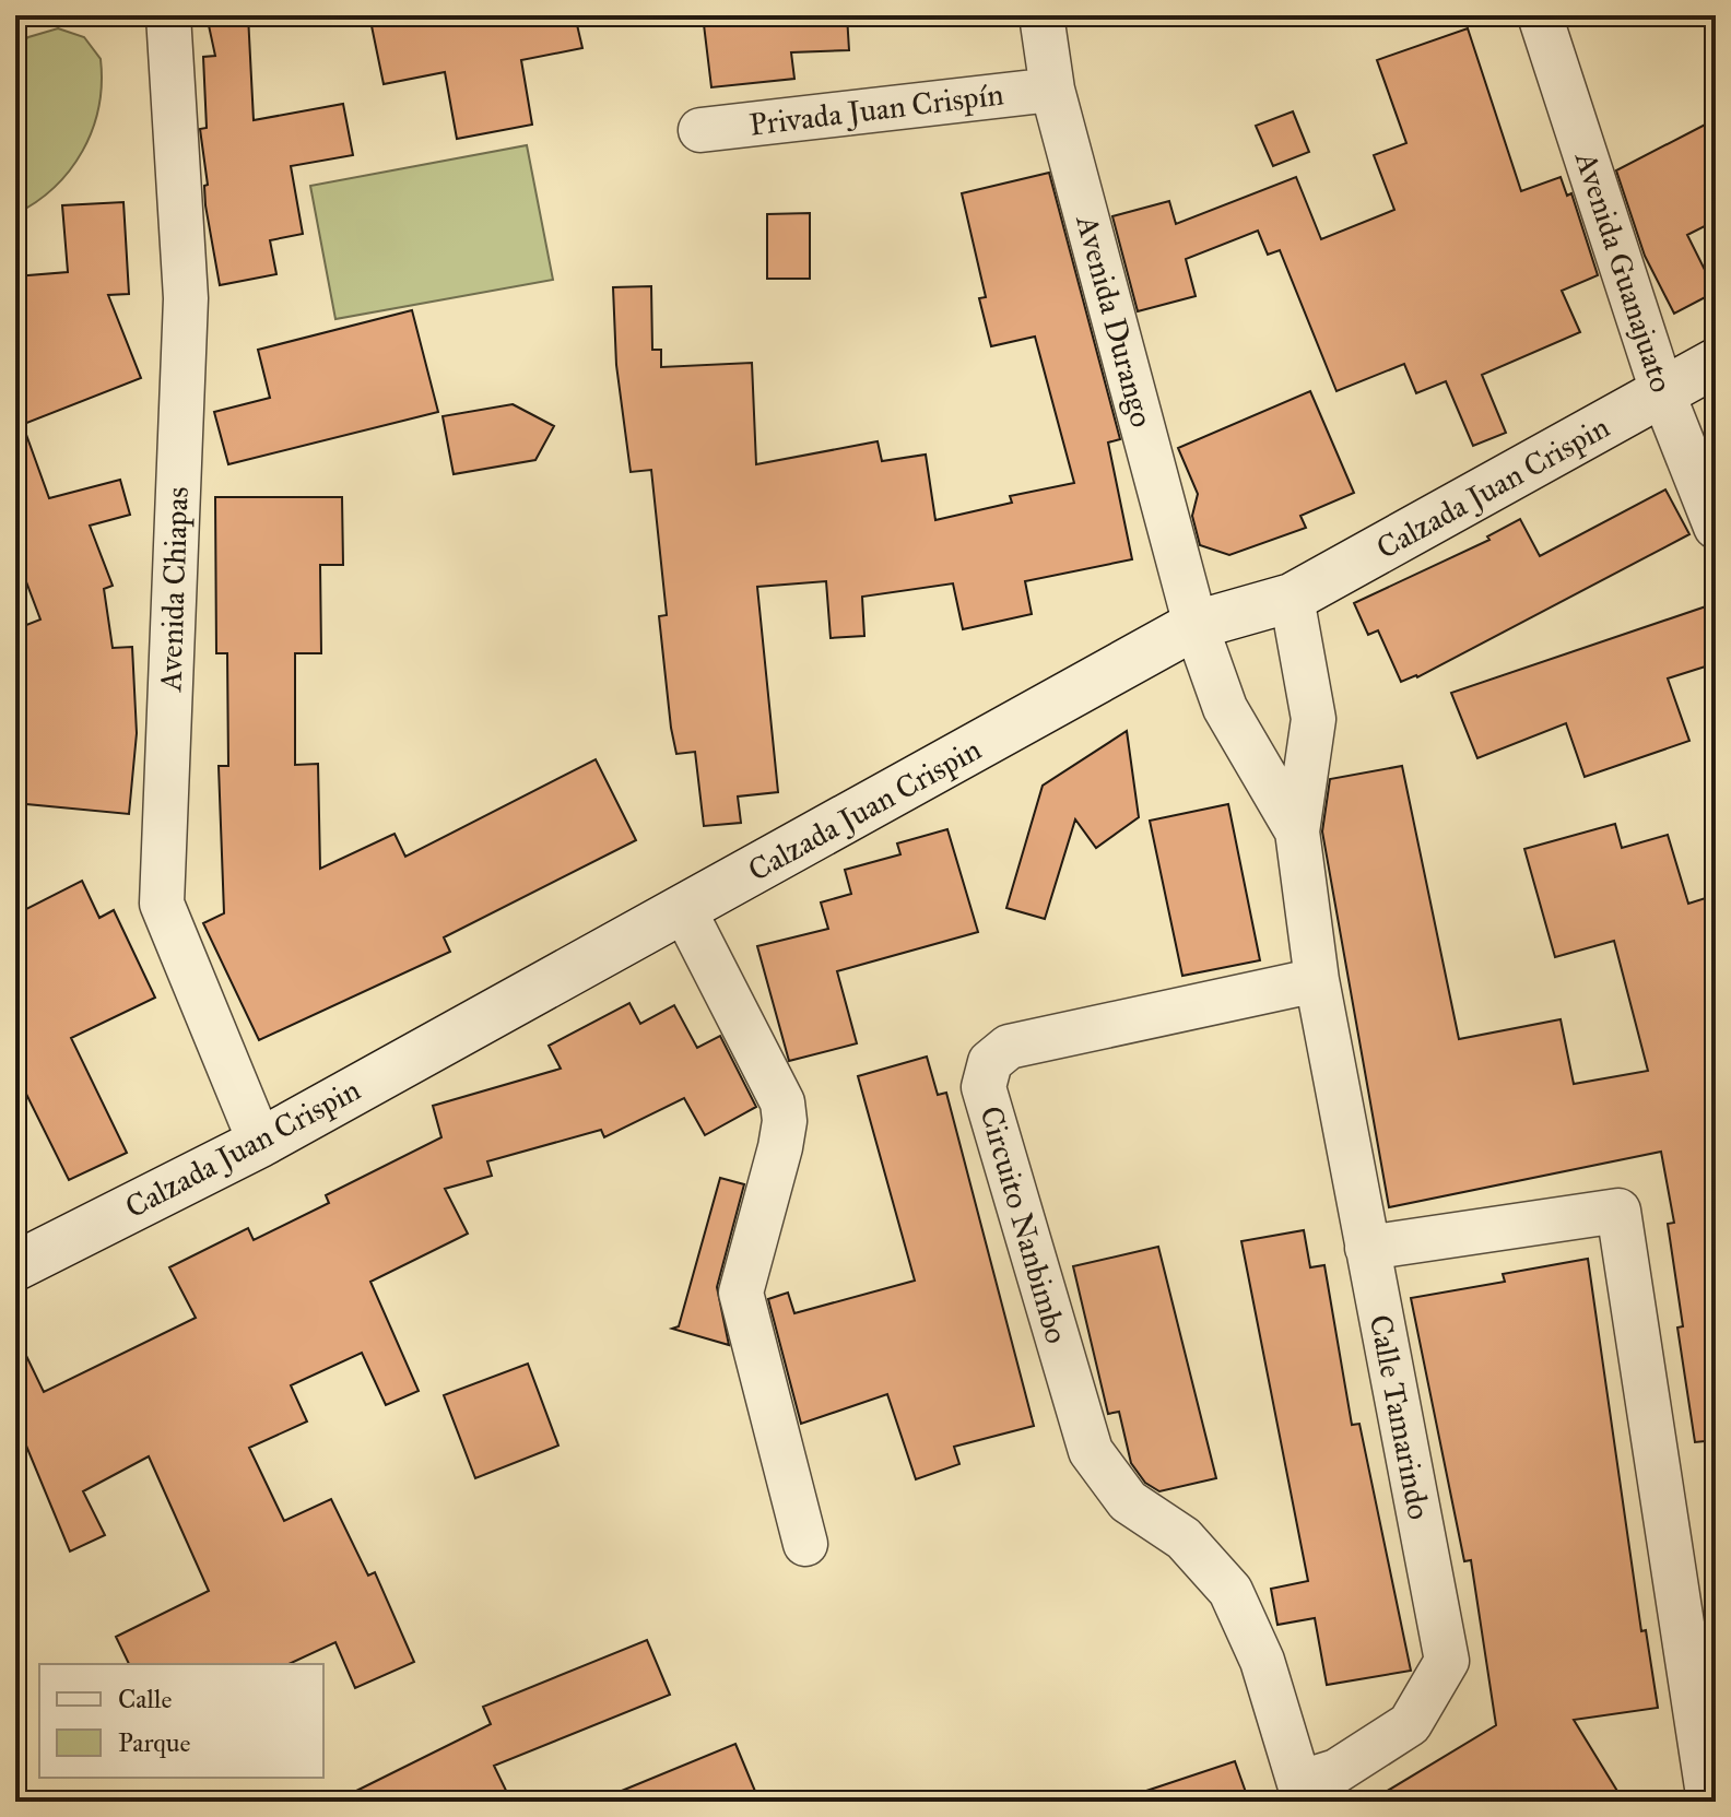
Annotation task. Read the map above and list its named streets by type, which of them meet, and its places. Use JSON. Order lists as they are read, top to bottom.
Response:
{
  "streets": {
    "main road": ["Calzada Juan Crispin"],
    "street": [
      "Privada Juan Crispín",
      "Avenida Guanajuato",
      "Avenida Durango",
      "Avenida Chiapas",
      "Circuito Nanbimbo",
      "Calle Tamarindo"
    ]
  },
  "crossings": [
    ["Privada Juan Crispín", "Avenida Durango"],
    ["Avenida Guanajuato", "Calzada Juan Crispin"],
    ["Avenida Durango", "Calzada Juan Crispin"],
    ["Calzada Juan Crispin", "Avenida Chiapas"],
    ["Circuito Nanbimbo", "Calle Tamarindo"]
  ],
  "legend": ["Calle", "Parque"]
}
